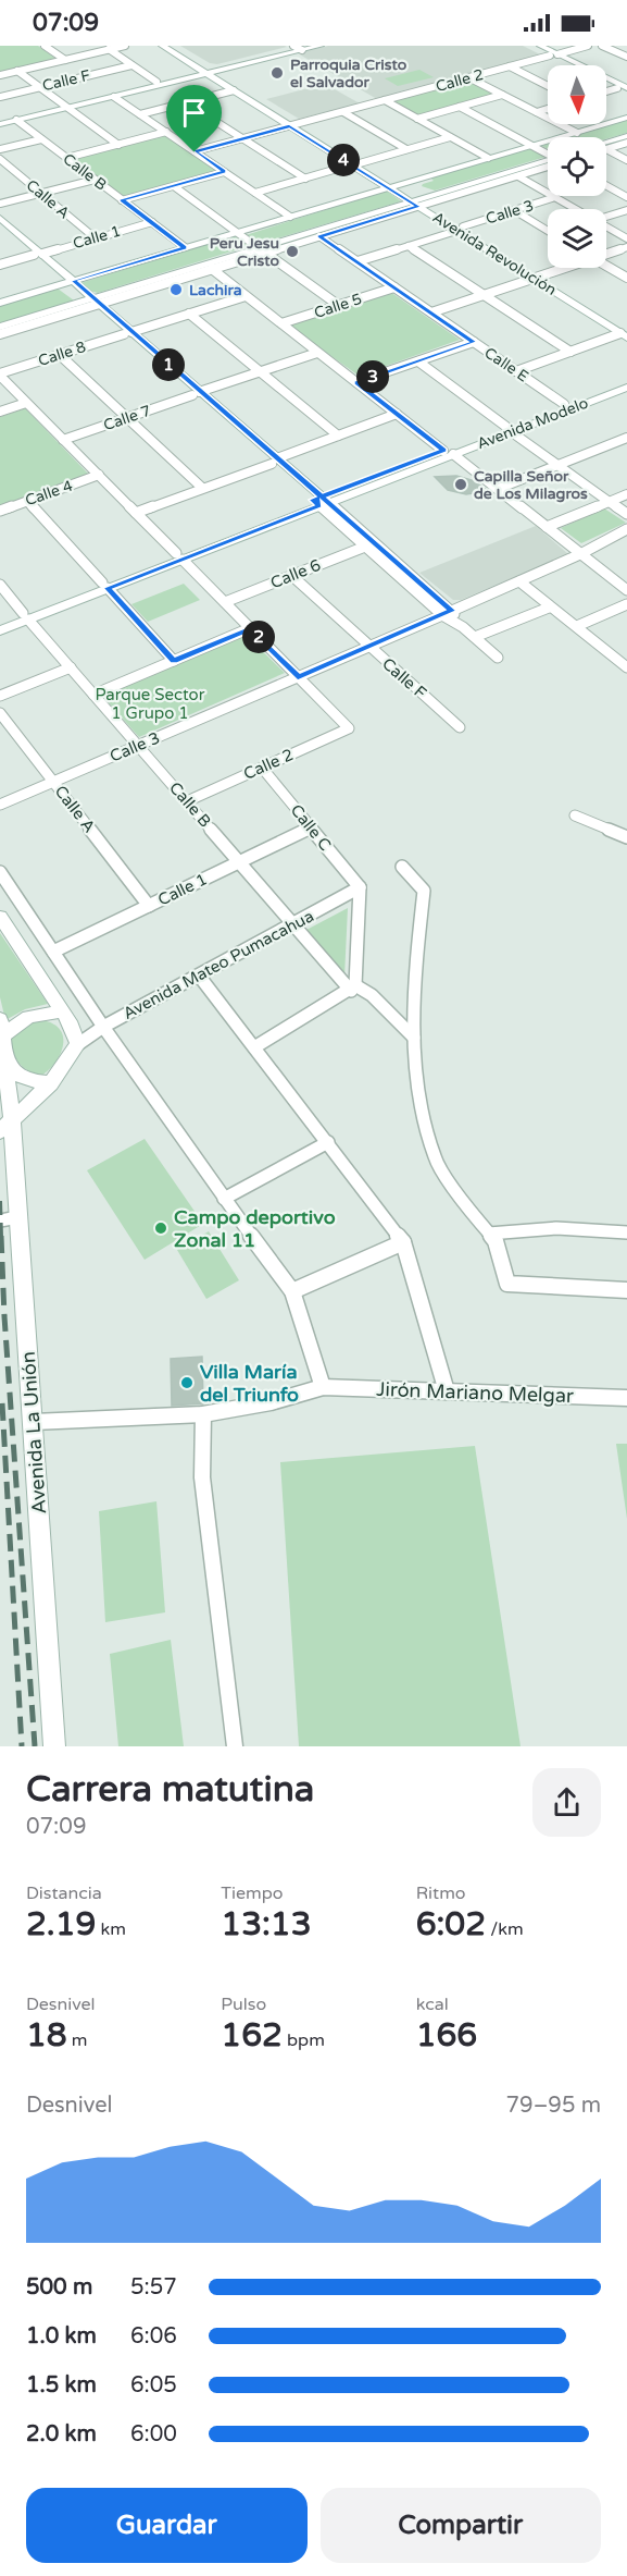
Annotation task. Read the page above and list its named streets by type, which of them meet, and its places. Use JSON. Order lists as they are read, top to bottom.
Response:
{
  "streets": {
    "street": [
      "Calle F",
      "Calle 2",
      "Calle B",
      "Calle A",
      "Calle 3",
      "Calle 1",
      "Avenida Revolución",
      "Calle 5",
      "Calle 8",
      "Calle E",
      "Calle 7",
      "Avenida Modelo",
      "Calle 4",
      "Calle 6",
      "Calle C",
      "Avenida Mateo Pumacahua",
      "Jirón Mariano Melgar",
      "Avenida La Unión"
    ]
  },
  "crossings": [
    ["Calle F", "Calle 3"],
    ["Calle F", "Calle 6"],
    ["Calle 2", "Calle B"],
    ["Calle 2", "Calle 3"],
    ["Calle 2", "Avenida Revolución"],
    ["Calle 2", "Calle C"],
    ["Calle B", "Calle 3"],
    ["Calle B", "Calle 1"],
    ["Calle B", "Avenida Modelo"],
    ["Calle B", "Avenida Mateo Pumacahua"],
    ["Calle A", "Calle 3"],
    ["Calle A", "Calle 1"],
    ["Calle 3", "Avenida Revolución"],
    ["Calle 1", "Calle C"],
    ["Calle 5", "Calle E"],
    ["Calle E", "Avenida Modelo"],
    ["Calle C", "Avenida Mateo Pumacahua"],
    ["Avenida Mateo Pumacahua", "Avenida La Unión"],
    ["Jirón Mariano Melgar", "Avenida La Unión"]
  ],
  "parks": ["Parque Sector 1 Grupo 1"],
  "places": [
    "Parroquia Cristo el Salvador",
    "Peru Jesu Cristo",
    "Lachira",
    "Capilla Señor de Los Milagros",
    "Campo deportivo Zonal 11",
    "Villa María del Triunfo"
  ],
  "north": "bottom",
  "page": {
    "status": "07:09",
    "pins": [
      "4",
      "1",
      "3",
      "2"
    ],
    "heading": ["Carrera matutina", "07:09"],
    "stats": [
      ["Distancia", "2.19 km"],
      ["Tiempo", "13:13"],
      ["Ritmo", "6:02 /km"],
      ["Desnivel", "18 m"],
      ["Pulso", "162 bpm"],
      ["kcal", "166"]
    ],
    "chart": ["Desnivel", "79–95 m"],
    "list": [
      {
        "name": "500 m",
        "note": "5:57"
      },
      {
        "name": "1.0 km",
        "note": "6:06"
      },
      {
        "name": "1.5 km",
        "note": "6:05"
      },
      {
        "name": "2.0 km",
        "note": "6:00"
      }
    ],
    "buttons": ["Guardar", "Compartir"]
  }
}
